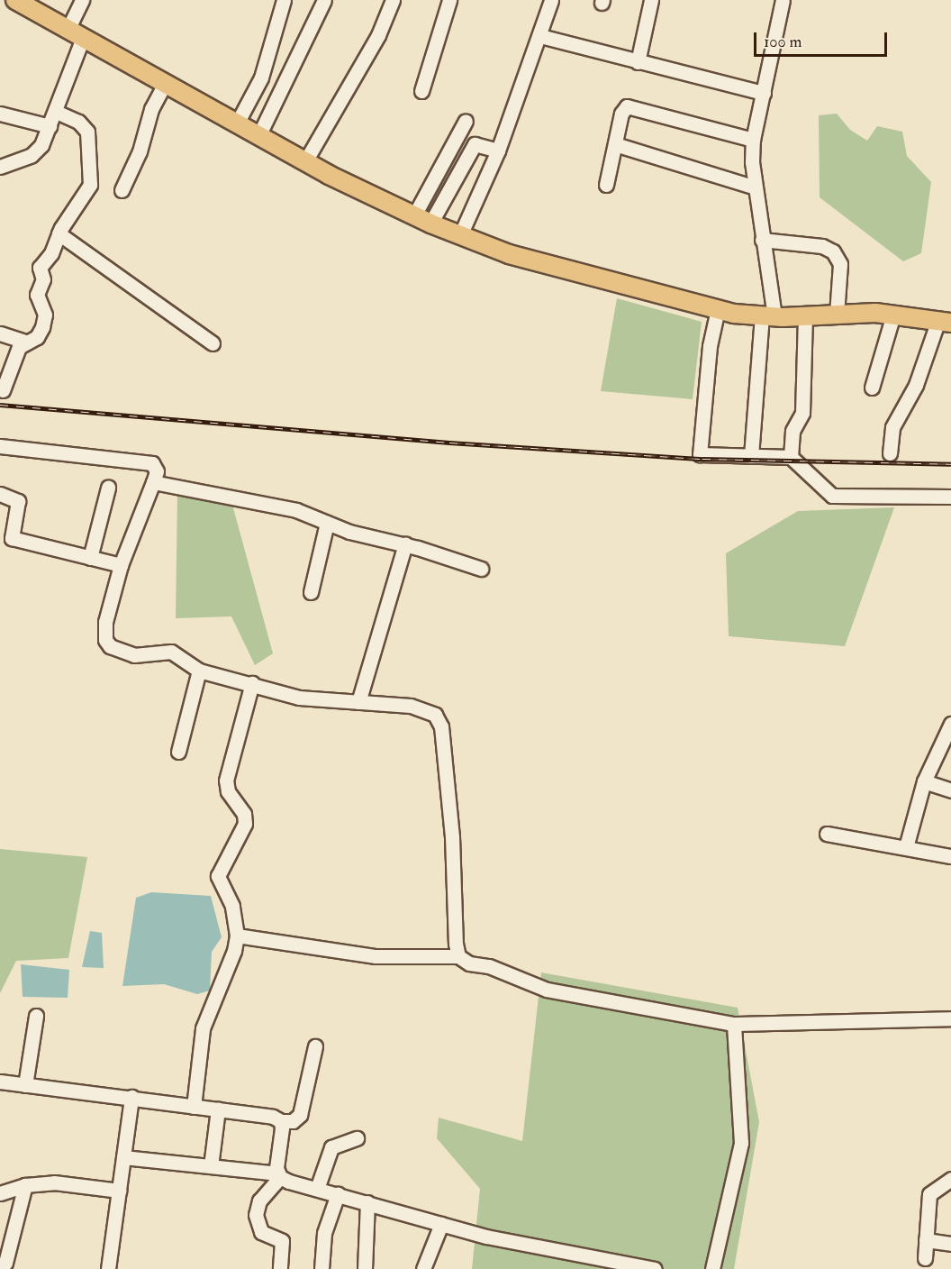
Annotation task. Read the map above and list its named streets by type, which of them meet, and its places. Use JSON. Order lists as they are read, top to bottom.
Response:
{
  "scale_bar": "100 m"
}
